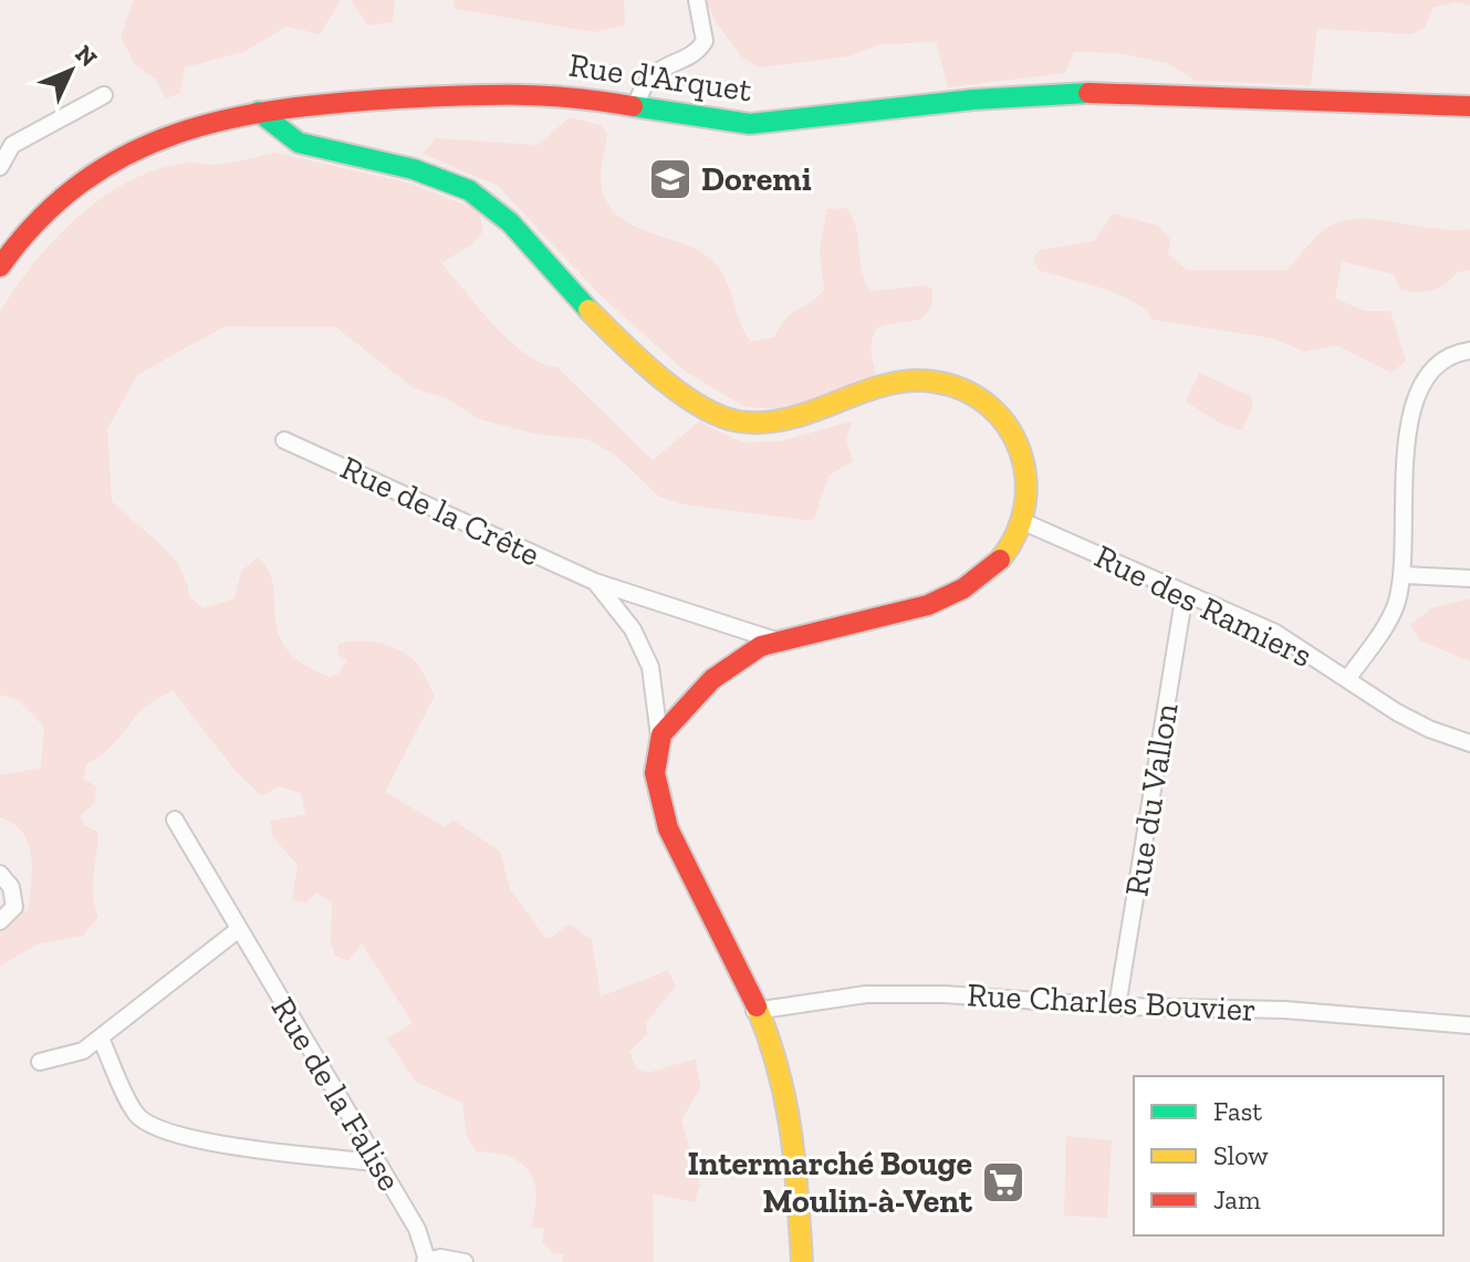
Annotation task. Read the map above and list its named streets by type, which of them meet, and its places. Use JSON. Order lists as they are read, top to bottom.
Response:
{
  "streets": {
    "street": [
      "Rue d'Arquet",
      "Rue de la Crête",
      "Rue des Ramiers",
      "Rue du Vallon",
      "Rue Charles Bouvier",
      "Rue de la Falise"
    ]
  },
  "crossings": [
    ["Rue des Ramiers", "Rue du Vallon"],
    ["Rue du Vallon", "Rue Charles Bouvier"]
  ],
  "places": {
    "school or university": ["Doremi"],
    "supermarket": ["Intermarché Bouge Moulin-à-Vent"]
  },
  "legend": ["Fast", "Slow", "Jam"],
  "north": "top right"
}
